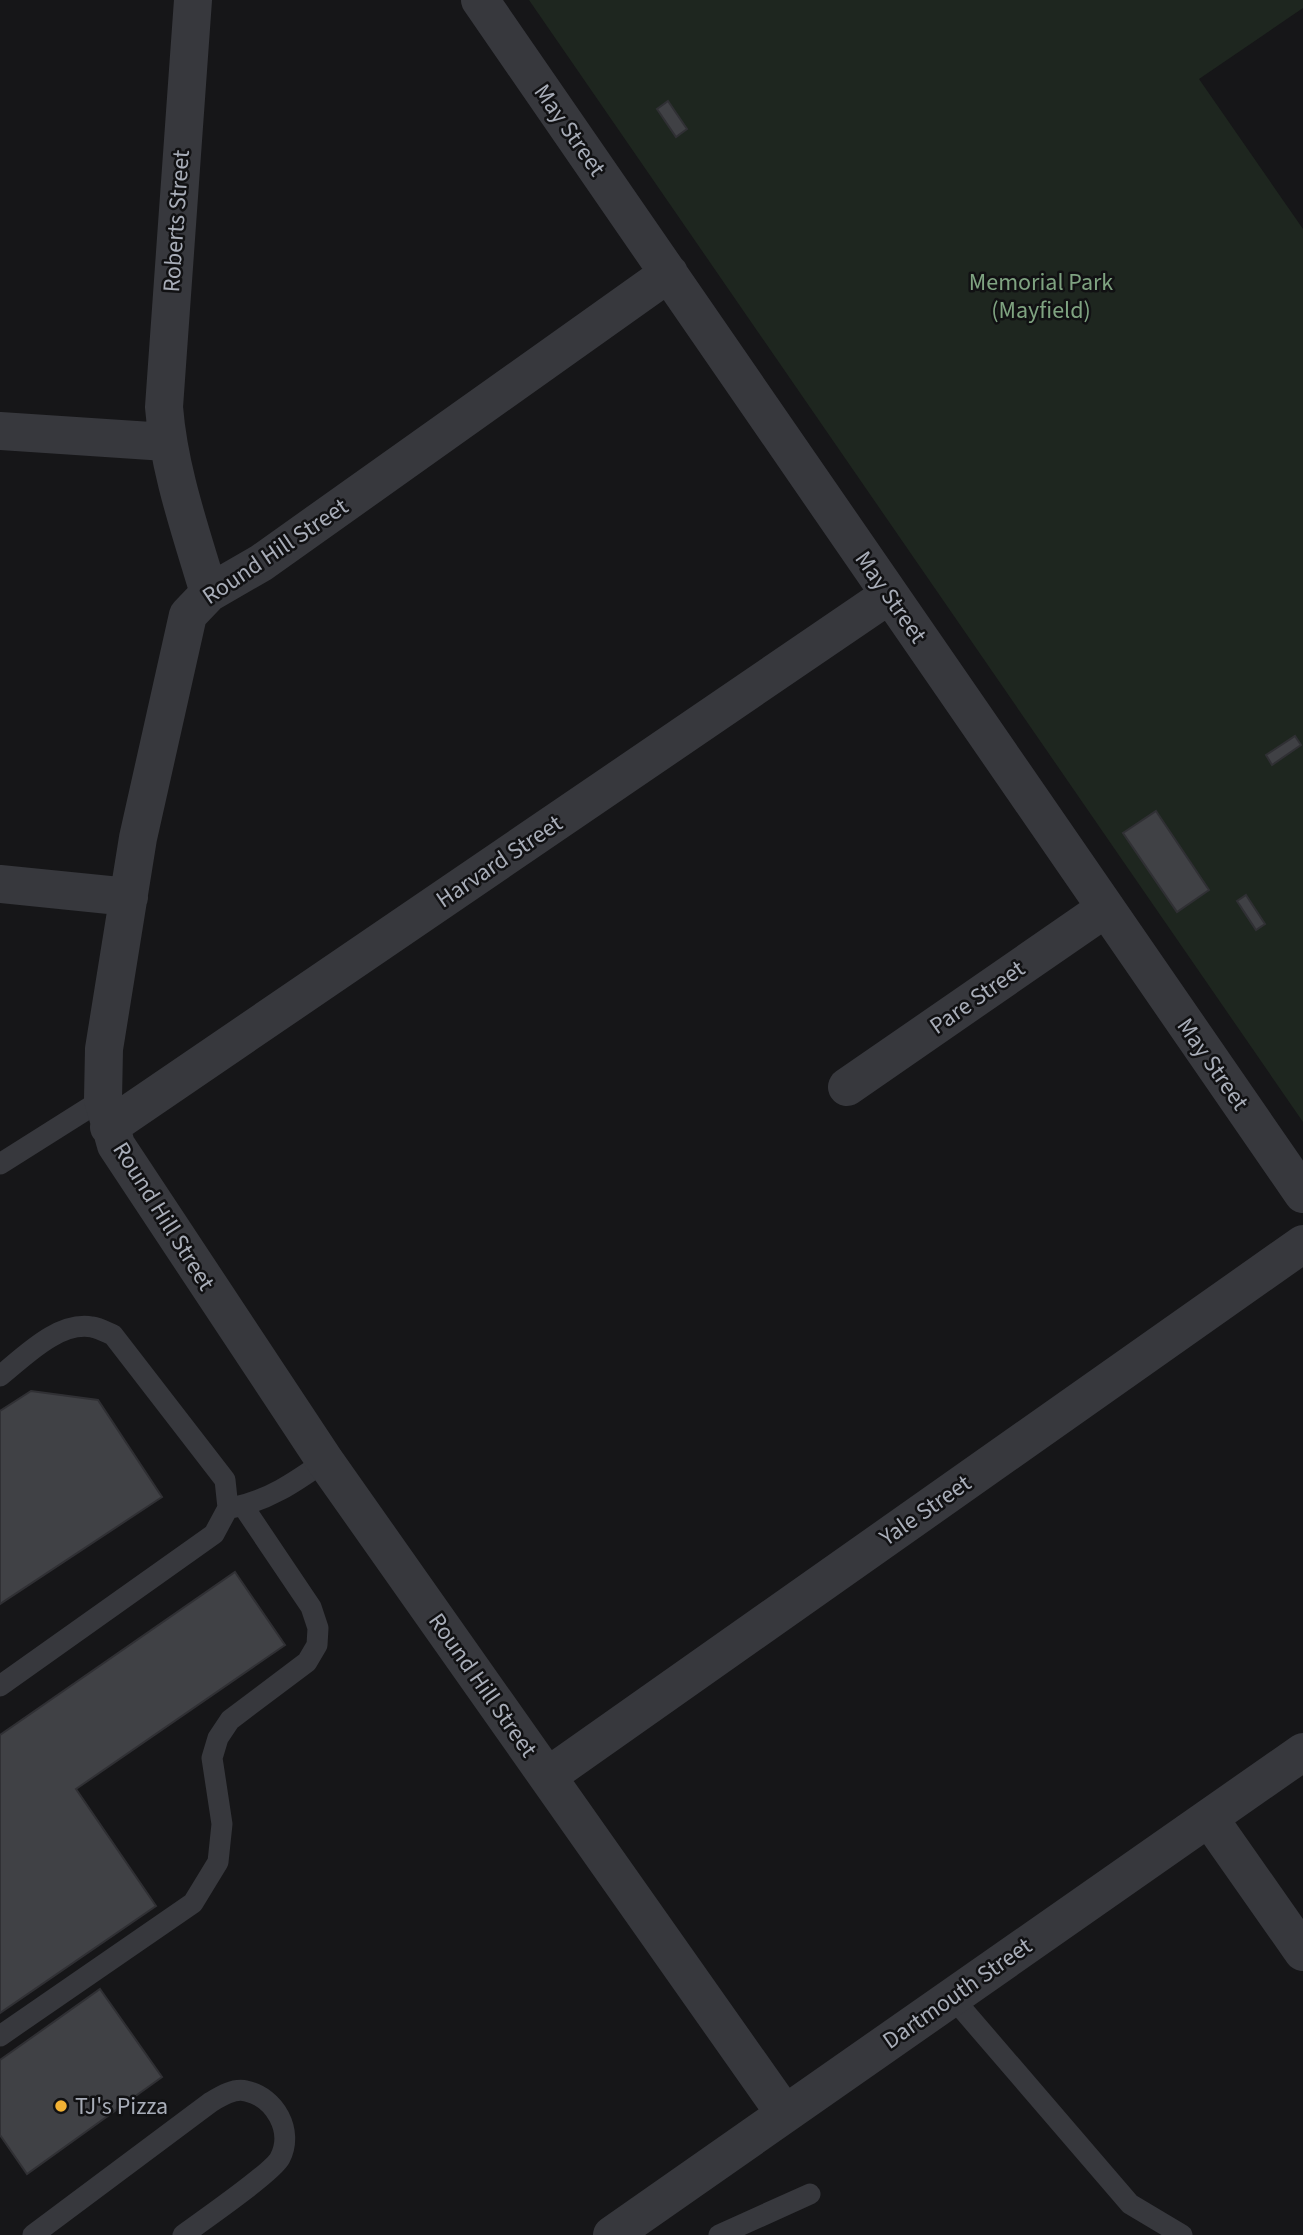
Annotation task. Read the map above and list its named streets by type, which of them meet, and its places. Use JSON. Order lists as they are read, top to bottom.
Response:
{
  "streets": {
    "street": [
      "May Street",
      "Roberts Street",
      "Round Hill Street",
      "Harvard Street",
      "Pare Street",
      "Yale Street",
      "Dartmouth Street"
    ]
  },
  "crossings": [
    ["May Street", "Round Hill Street"],
    ["May Street", "Harvard Street"],
    ["May Street", "Pare Street"],
    ["Roberts Street", "Round Hill Street"],
    ["Round Hill Street", "Harvard Street"],
    ["Round Hill Street", "Yale Street"],
    ["Round Hill Street", "Dartmouth Street"]
  ],
  "parks": ["Memorial Park (Mayfield)"],
  "places": ["TJ's Pizza"]
}
